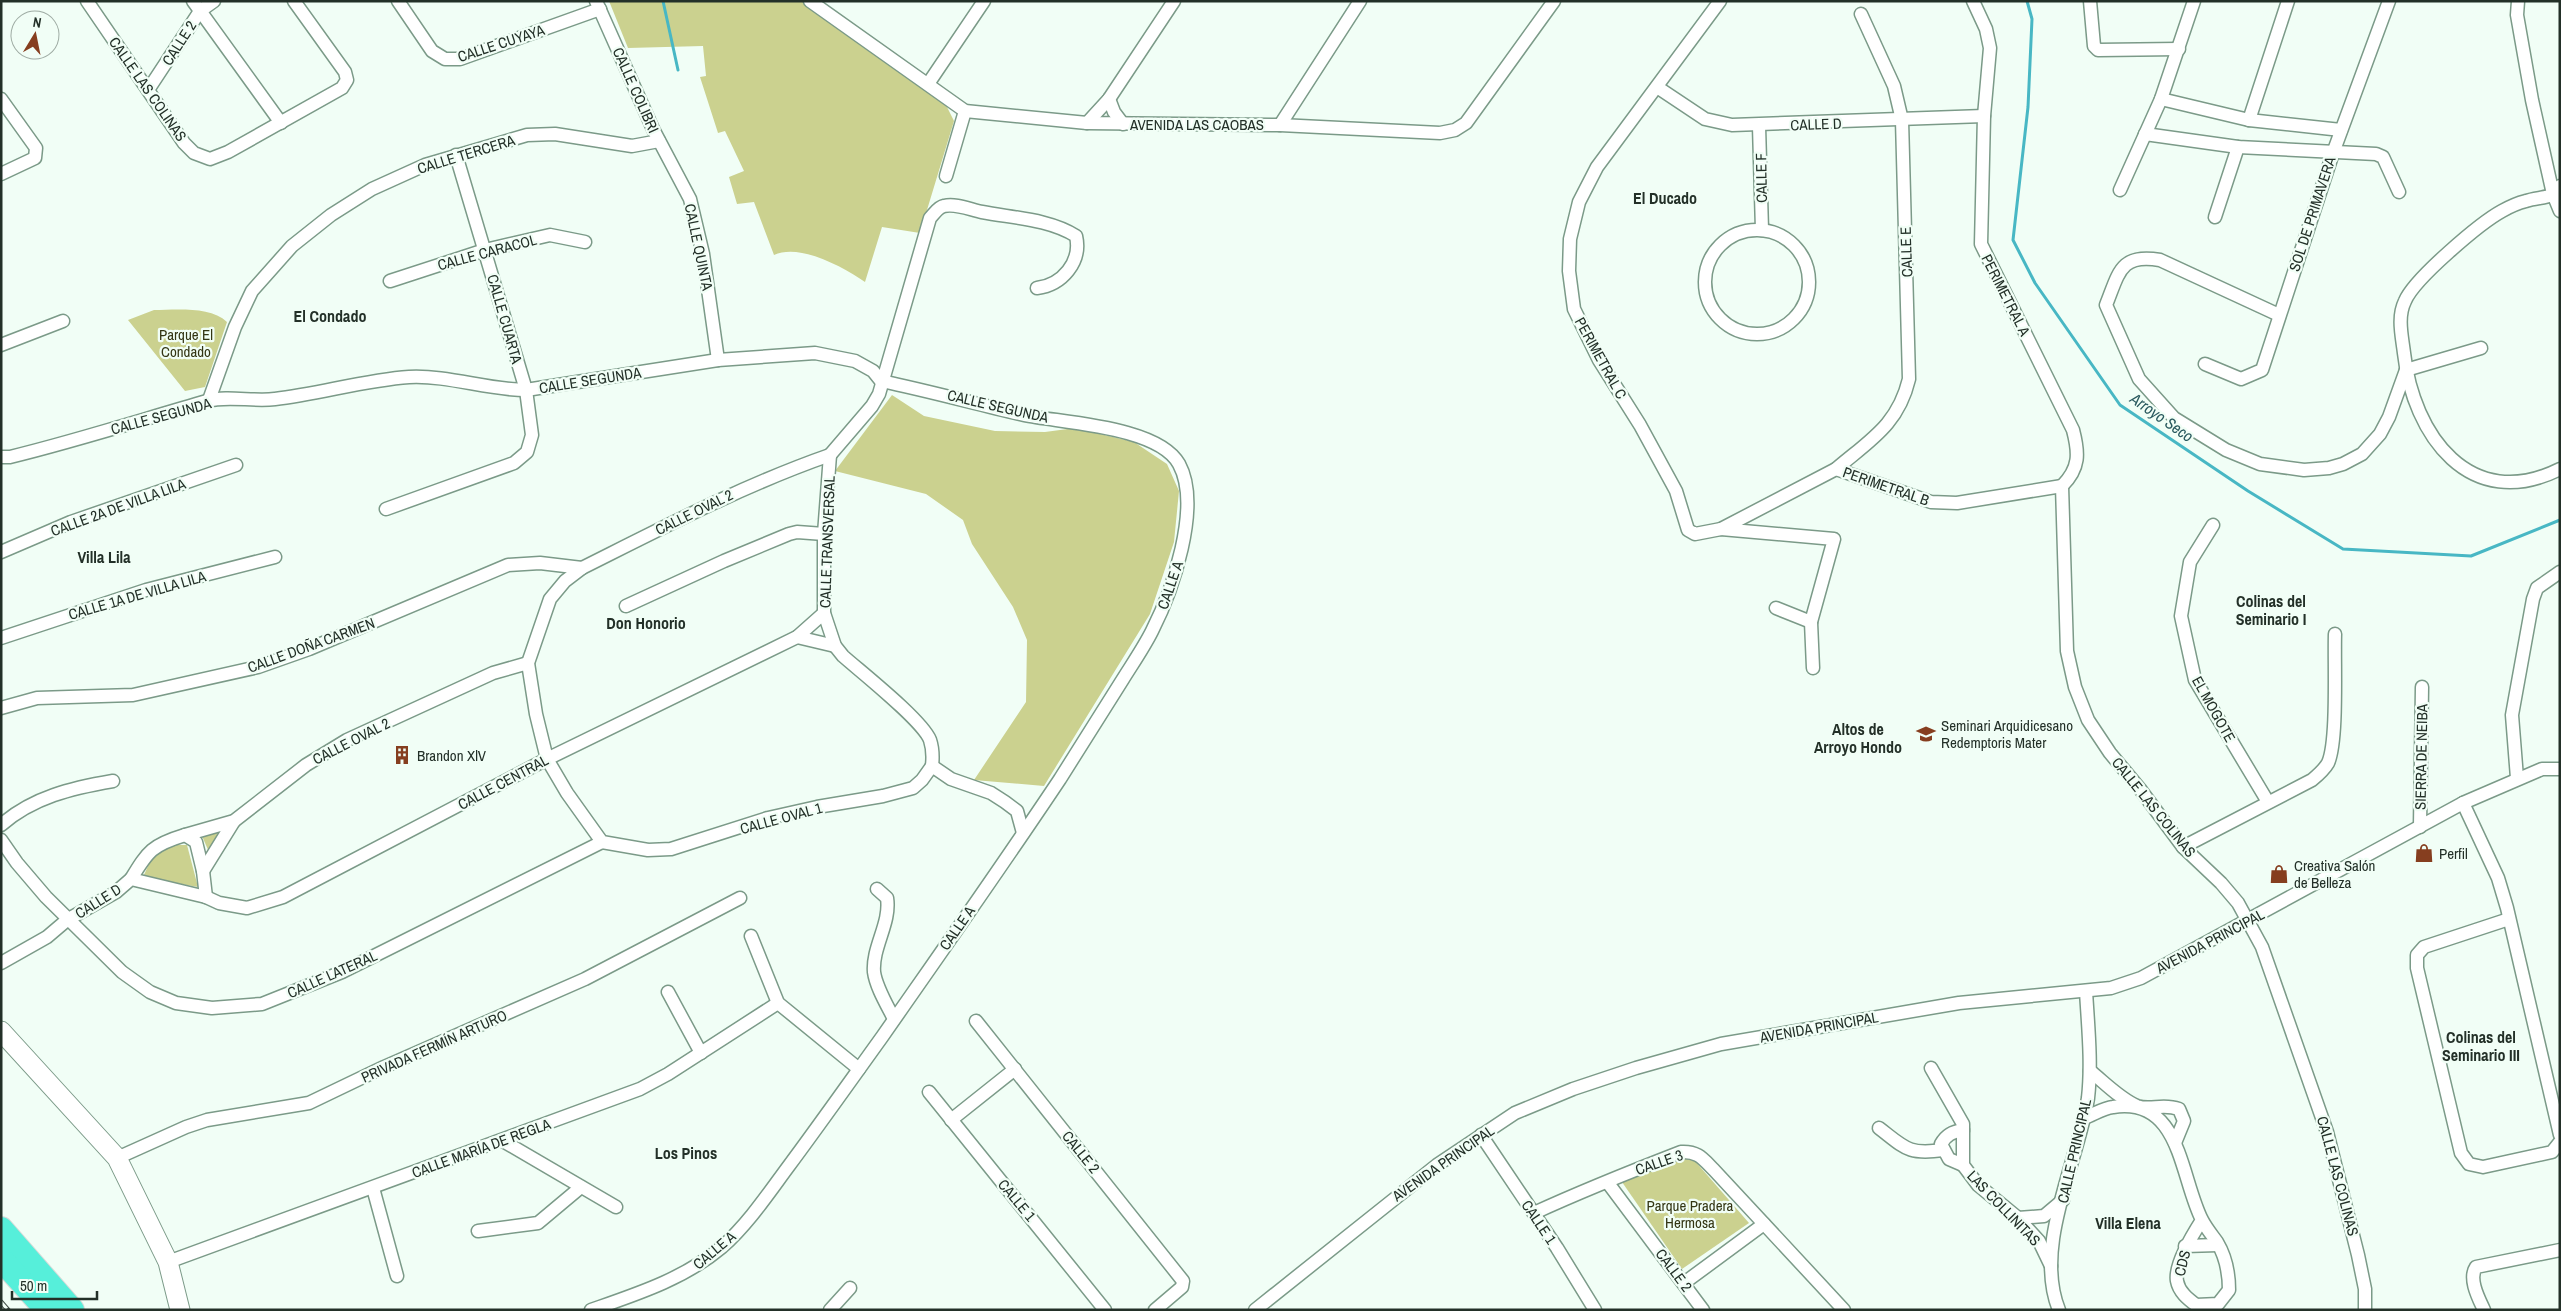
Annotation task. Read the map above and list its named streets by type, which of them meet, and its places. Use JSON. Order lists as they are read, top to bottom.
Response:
{
  "streets": {
    "street": [
      "CALLE 2",
      "CALLE CUYAYA",
      "CALLE LAS COLINAS",
      "CALLE COLIBRI",
      "AVENIDA LAS CAOBAS",
      "CALLE D",
      "CALLE TERCERA",
      "CALLE F",
      "SOL DE PRIMAVERA",
      "CALLE QUINTA",
      "CALLE CARACOL",
      "CALLE E",
      "PERIMETRAL A",
      "CALLE CUARTA",
      "PERIMETRAL C",
      "CALLE SEGUNDA",
      "PERIMETRAL B",
      "CALLE 2A DE VILLA LILA",
      "CALLE OVAL 2",
      "CALLE TRANSVERSAL",
      "CALLE A",
      "CALLE 1A DE VILLA LILA",
      "CALLE DOÑA CARMEN",
      "EL MOGOTE",
      "SIERRA DE NEIBA",
      "CALLE CENTRAL",
      "CALLE OVAL 1",
      "AVENIDA PRINCIPAL",
      "CALLE LATERAL",
      "PRIVADA FERMÍN ARTURO",
      "CALLE MARÍA DE REGLA",
      "CALLE PRINCIPAL",
      "CALLE 3",
      "CALLE 1",
      "LAS COLLINITAS",
      "CDS"
    ]
  },
  "crossings": [
    ["CALLE 2", "CALLE LAS COLINAS"],
    ["CALLE 2", "CALLE 3"],
    ["CALLE CUYAYA", "CALLE COLIBRI"],
    ["CALLE LAS COLINAS", "PERIMETRAL A"],
    ["CALLE LAS COLINAS", "PERIMETRAL B"],
    ["CALLE LAS COLINAS", "AVENIDA PRINCIPAL"],
    ["CALLE COLIBRI", "CALLE TERCERA"],
    ["CALLE COLIBRI", "CALLE QUINTA"],
    ["CALLE D", "CALLE F"],
    ["CALLE D", "CALLE E"],
    ["CALLE D", "PERIMETRAL A"],
    ["CALLE D", "PERIMETRAL C"],
    ["CALLE D", "CALLE OVAL 2"],
    ["CALLE D", "CALLE CENTRAL"],
    ["CALLE D", "CALLE LATERAL"],
    ["CALLE TERCERA", "CALLE QUINTA"],
    ["CALLE TERCERA", "CALLE CUARTA"],
    ["CALLE TERCERA", "CALLE SEGUNDA"],
    ["CALLE QUINTA", "CALLE SEGUNDA"],
    ["CALLE CARACOL", "CALLE CUARTA"],
    ["CALLE E", "PERIMETRAL B"],
    ["PERIMETRAL A", "PERIMETRAL B"],
    ["CALLE CUARTA", "CALLE SEGUNDA"],
    ["PERIMETRAL C", "PERIMETRAL B"],
    ["CALLE SEGUNDA", "CALLE A"],
    ["CALLE OVAL 2", "CALLE TRANSVERSAL"],
    ["CALLE OVAL 2", "CALLE DOÑA CARMEN"],
    ["CALLE OVAL 2", "CALLE CENTRAL"],
    ["CALLE TRANSVERSAL", "CALLE CENTRAL"],
    ["CALLE TRANSVERSAL", "CALLE OVAL 1"],
    ["SIERRA DE NEIBA", "AVENIDA PRINCIPAL"],
    ["CALLE OVAL 1", "CALLE LATERAL"],
    ["AVENIDA PRINCIPAL", "CALLE PRINCIPAL"],
    ["AVENIDA PRINCIPAL", "CALLE 1"],
    ["CALLE PRINCIPAL", "LAS COLLINITAS"],
    ["CALLE PRINCIPAL", "CDS"],
    ["CALLE 3", "CALLE 1"]
  ],
  "districts": [
    "El Ducado",
    "El Condado",
    "Villa Lila",
    "Colinas del Seminario I",
    "Don Honorio",
    "Altos de Arroyo Hondo",
    "Colinas del Seminario III",
    "Los Pinos",
    "Villa Elena"
  ],
  "water": ["Arroyo Seco"],
  "parks": ["Parque El Condado", "Parque Pradera Hermosa"],
  "places": {
    "school or university": ["Seminari Arquidicesano Redemptoris Mater"],
    "building": ["Brandon XlV"],
    "shop": ["Perfil", "Creativa Salón de Belleza"]
  },
  "scale_bar": "50 m",
  "north": "top"
}
